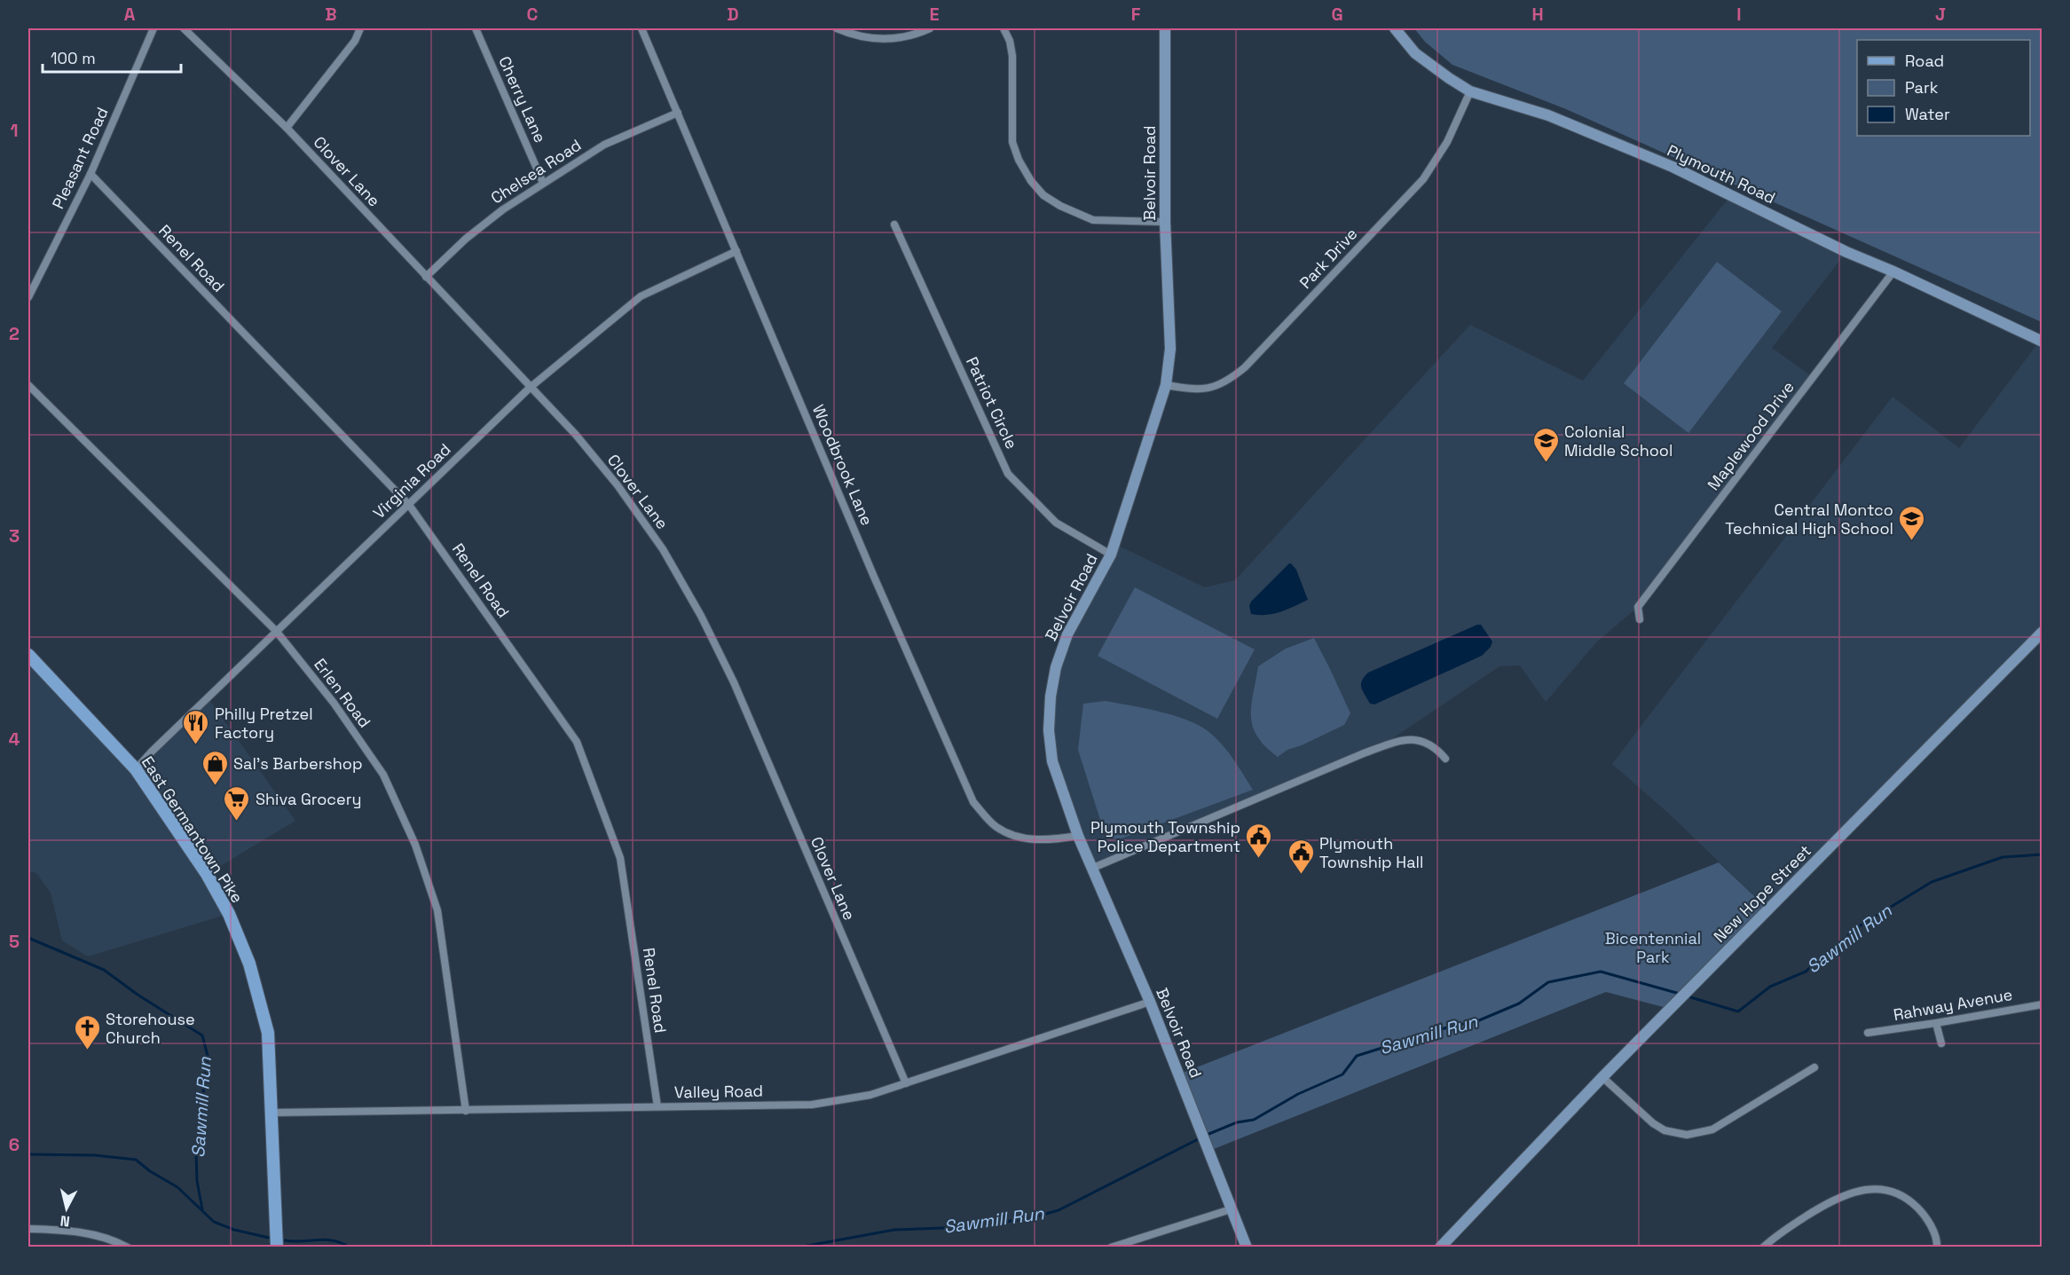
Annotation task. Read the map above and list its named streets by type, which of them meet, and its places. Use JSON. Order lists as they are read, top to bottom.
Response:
{
  "streets": {
    "main road": ["East Germantown Pike"],
    "street": [
      "Cherry Lane",
      "Pleasant Road",
      "Clover Lane",
      "Chelsea Road",
      "Belvoir Road",
      "Plymouth Road",
      "Renel Road",
      "Park Drive",
      "Patriot Circle",
      "Maplewood Drive",
      "Woodbrook Lane",
      "Virginia Road",
      "Erlen Road",
      "New Hope Street",
      "Rahway Avenue",
      "Valley Road"
    ]
  },
  "crossings": [
    ["Cherry Lane", "Chelsea Road"],
    ["Pleasant Road", "Renel Road"],
    ["Clover Lane", "Chelsea Road"],
    ["Clover Lane", "Virginia Road"],
    ["Clover Lane", "Valley Road"],
    ["Chelsea Road", "Woodbrook Lane"],
    ["Belvoir Road", "Park Drive"],
    ["Belvoir Road", "Patriot Circle"],
    ["Belvoir Road", "Woodbrook Lane"],
    ["Belvoir Road", "Valley Road"],
    ["Plymouth Road", "Park Drive"],
    ["Plymouth Road", "Maplewood Drive"],
    ["Renel Road", "Virginia Road"],
    ["Renel Road", "Valley Road"],
    ["Woodbrook Lane", "Virginia Road"],
    ["Virginia Road", "Erlen Road"],
    ["Virginia Road", "East Germantown Pike"],
    ["Erlen Road", "Valley Road"],
    ["East Germantown Pike", "Valley Road"]
  ],
  "water": ["Sawmill Run"],
  "parks": ["Bicentennial Park"],
  "places": {
    "school or university": ["Colonial Middle School", "Central Montco Technical High School"],
    "restaurant": ["Philly Pretzel Factory"],
    "shop": ["Sal's Barbershop"],
    "supermarket": ["Shiva Grocery"],
    "public building": ["Plymouth Township Police Department", "Plymouth Township Hall"],
    "church": ["Storehouse Church"]
  },
  "legend": ["Road", "Park", "Water"],
  "scale_bar": "100 m",
  "north": "bottom",
  "grid": {
    "columns": [
      "A",
      "B",
      "C",
      "D",
      "E",
      "F",
      "G",
      "H",
      "I",
      "J"
    ],
    "rows": [
      "1",
      "2",
      "3",
      "4",
      "5",
      "6"
    ]
  }
}
